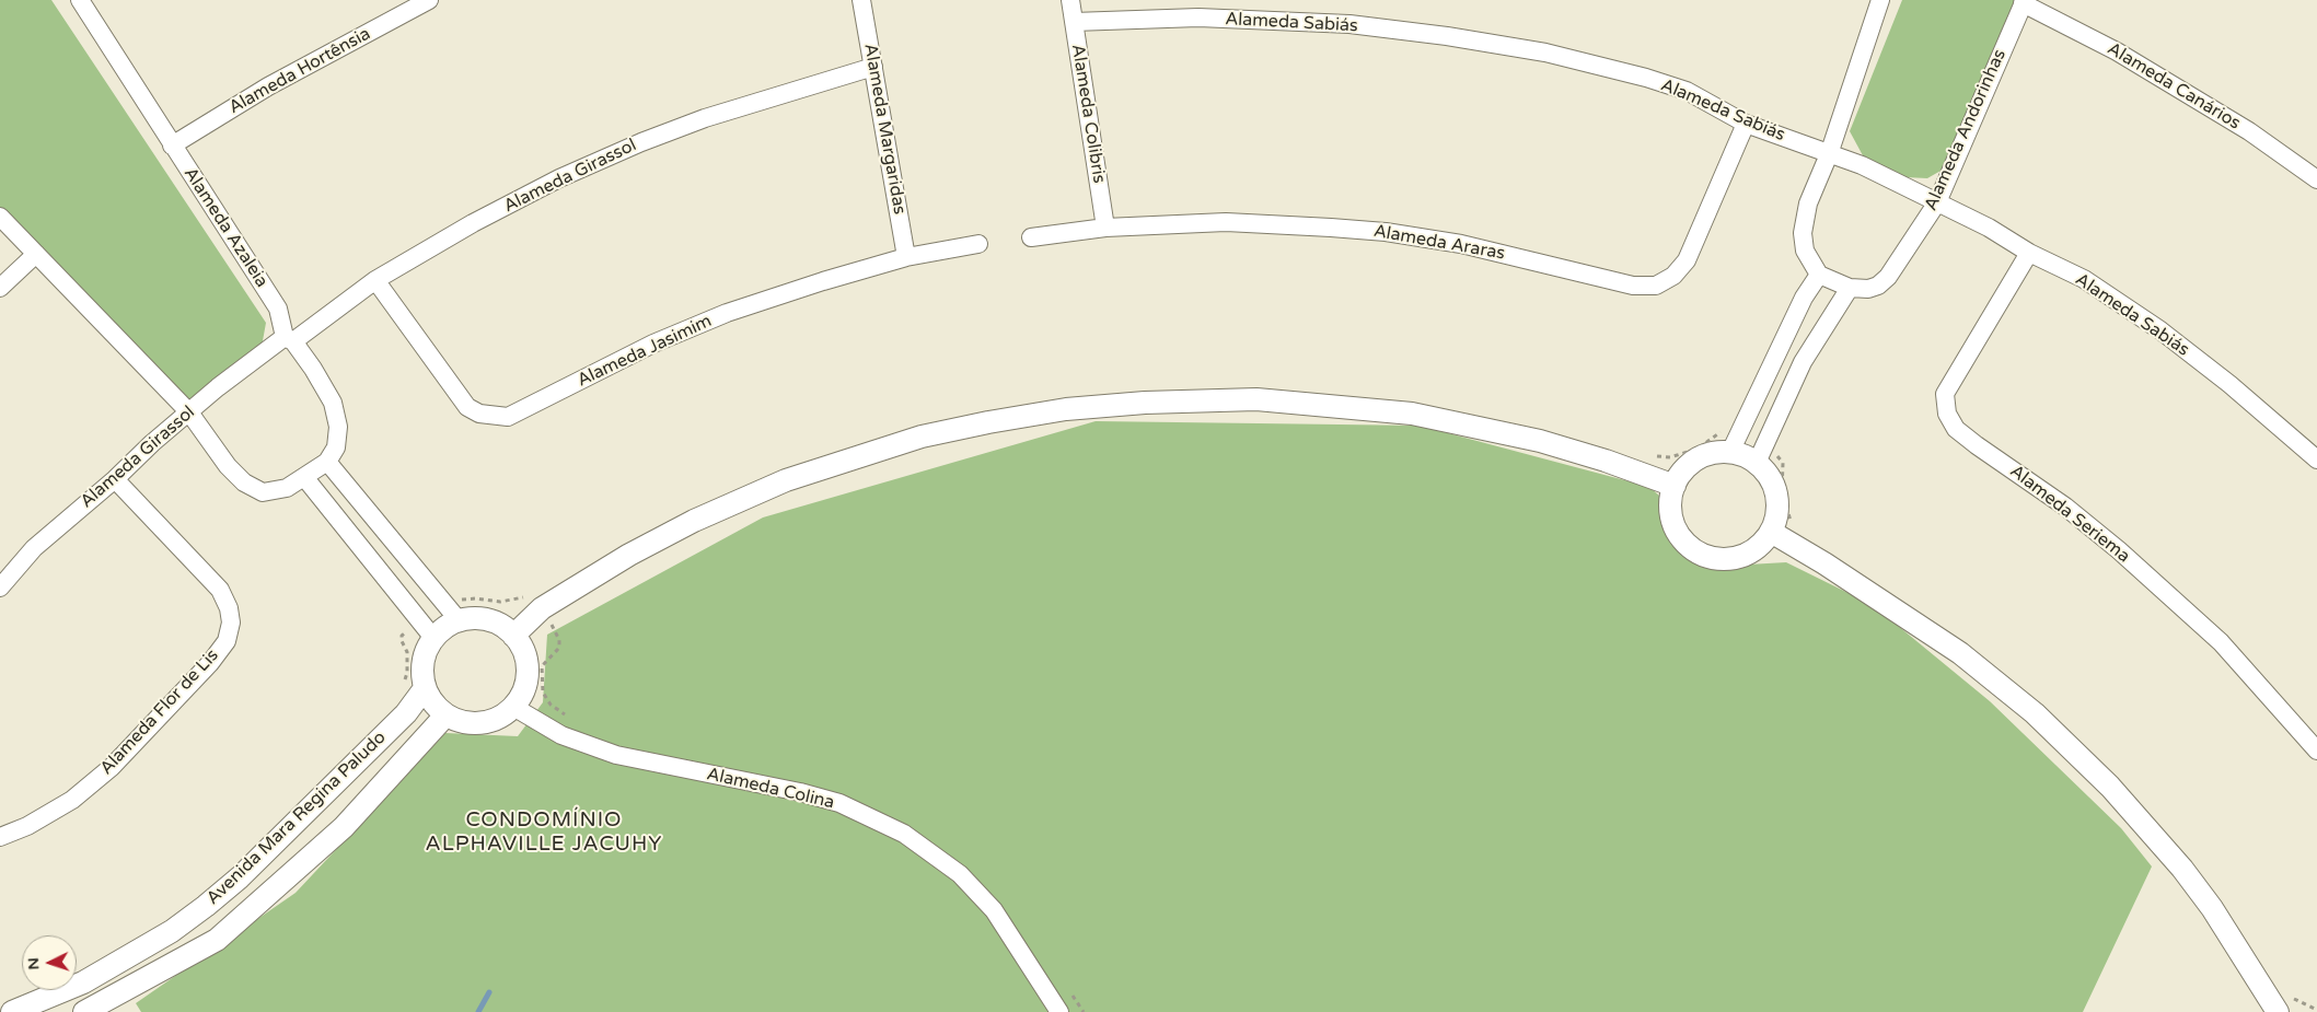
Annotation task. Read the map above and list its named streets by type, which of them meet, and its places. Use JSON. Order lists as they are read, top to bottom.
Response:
{
  "streets": {
    "street": [
      "Alameda Sabiás",
      "Alameda Hortênsia",
      "Alameda Canários",
      "Alameda Colibris",
      "Alameda Margaridas",
      "Alameda Andorinhas",
      "Alameda Girassol",
      "Alameda Azaleia",
      "Alameda Araras",
      "Alameda Jasimim",
      "Alameda Seriema",
      "Alameda Flor de Lis",
      "Alameda Colina",
      "Avenida Mara Regina Paludo"
    ]
  },
  "crossings": [
    ["Alameda Sabiás", "Alameda Colibris"],
    ["Alameda Sabiás", "Alameda Andorinhas"],
    ["Alameda Sabiás", "Alameda Araras"],
    ["Alameda Sabiás", "Alameda Seriema"],
    ["Alameda Hortênsia", "Alameda Azaleia"],
    ["Alameda Canários", "Alameda Andorinhas"],
    ["Alameda Colibris", "Alameda Araras"],
    ["Alameda Margaridas", "Alameda Girassol"],
    ["Alameda Margaridas", "Alameda Jasimim"],
    ["Alameda Girassol", "Alameda Azaleia"],
    ["Alameda Girassol", "Alameda Jasimim"],
    ["Alameda Girassol", "Alameda Flor de Lis"],
    ["Alameda Colina", "Avenida Mara Regina Paludo"]
  ],
  "districts": ["CONDOMÍNIO ALPHAVILLE JACUHY"],
  "north": "left"
}
